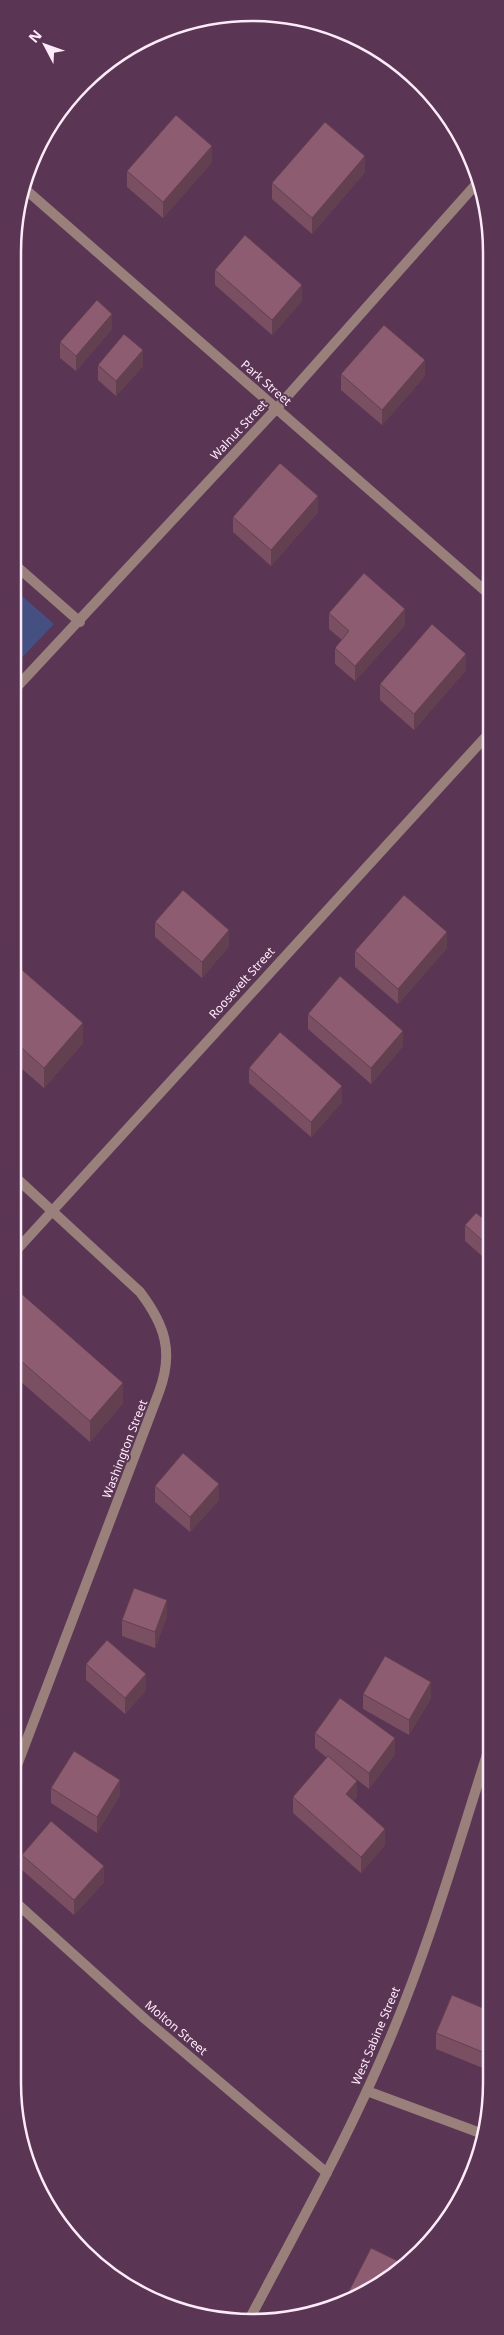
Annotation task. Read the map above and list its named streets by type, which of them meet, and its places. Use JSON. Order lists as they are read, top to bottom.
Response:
{
  "streets": {
    "street": [
      "Park Street",
      "Walnut Street",
      "Roosevelt Street",
      "Washington Street",
      "Molton Street",
      "West Sabine Street"
    ]
  },
  "crossings": [
    ["Park Street", "Walnut Street"],
    ["Roosevelt Street", "Washington Street"],
    ["Molton Street", "West Sabine Street"]
  ],
  "north": "top left"
}
